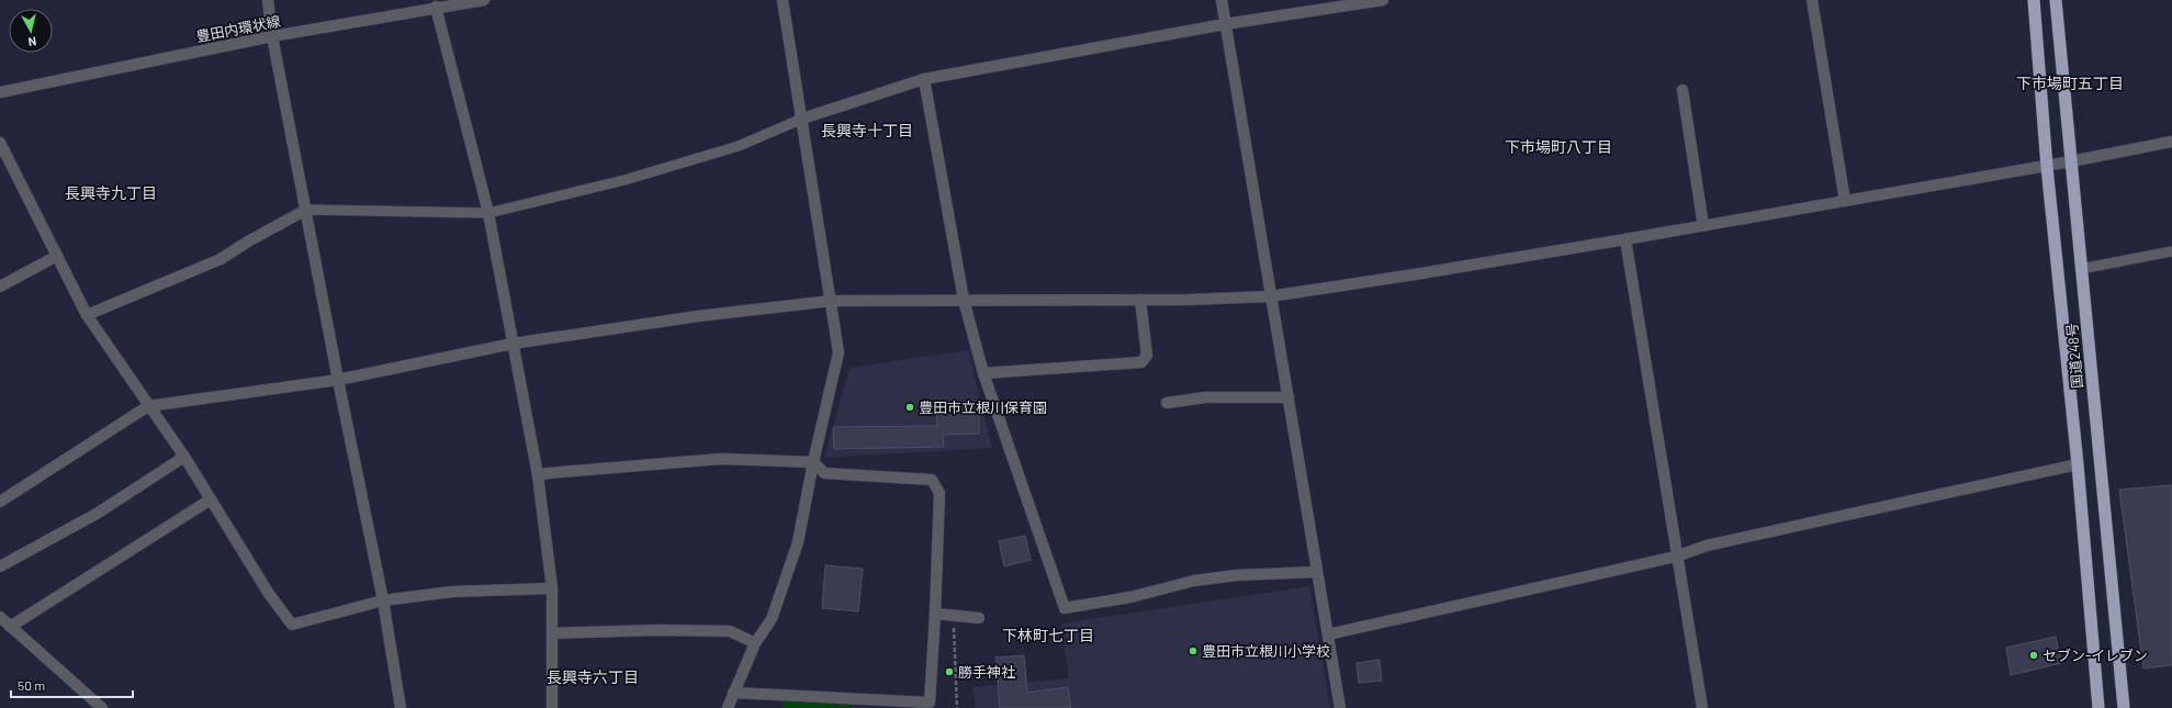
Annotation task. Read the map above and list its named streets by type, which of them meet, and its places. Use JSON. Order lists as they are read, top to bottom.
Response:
{
  "streets": {
    "highway": ["国道248号"],
    "street": ["豊田内環状線"]
  },
  "districts": [
    "下市場町五丁目",
    "長興寺十丁目",
    "下市場町八丁目",
    "長興寺九丁目",
    "下林町七丁目",
    "長興寺六丁目"
  ],
  "places": [
    "豊田市立根川保育園",
    "豊田市立根川小学校",
    "セブン-イレブン",
    "勝手神社"
  ],
  "scale_bar": "50 m",
  "north": "bottom"
}
